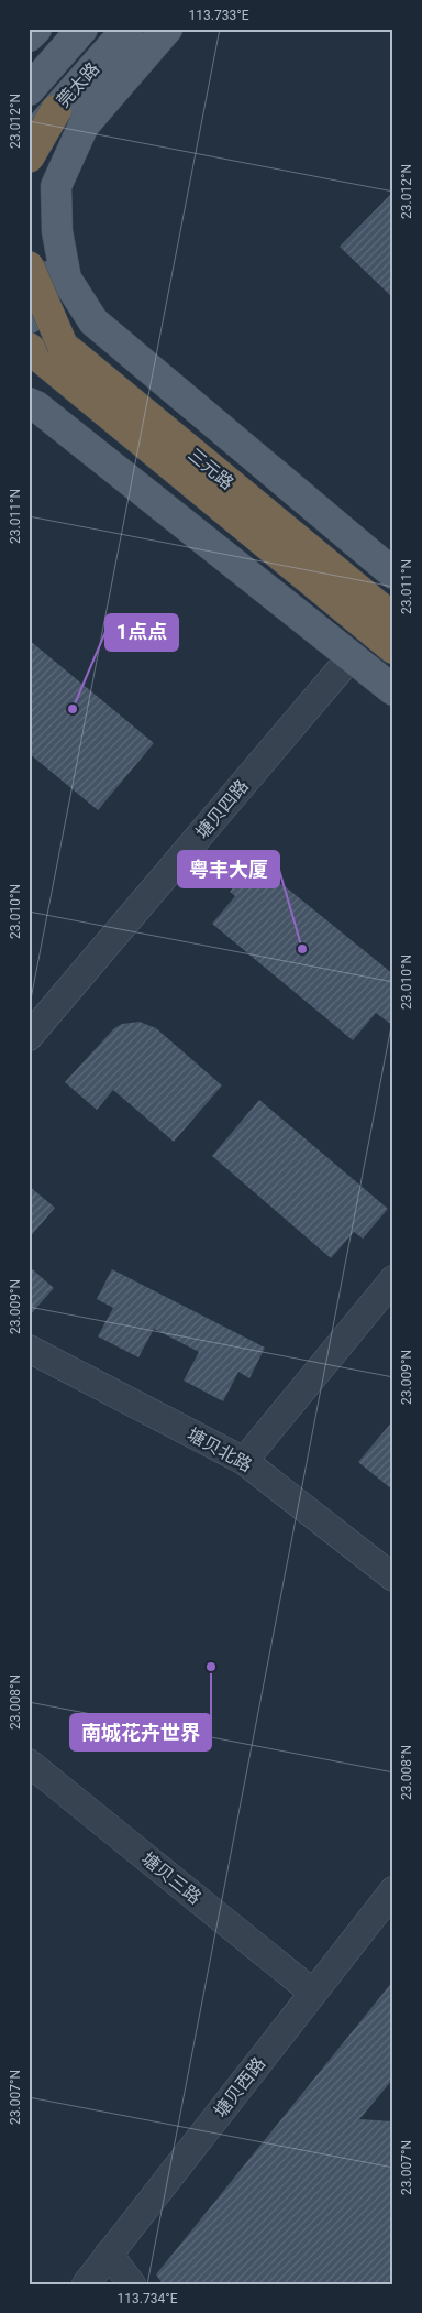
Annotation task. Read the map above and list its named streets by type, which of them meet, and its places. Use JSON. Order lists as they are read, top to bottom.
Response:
{
  "streets": {
    "highway": ["三元路"],
    "main road": ["莞太路"],
    "street": [
      "塘贝四路",
      "塘贝北路",
      "塘贝三路",
      "塘贝西路"
    ]
  },
  "crossings": [
    ["塘贝三路", "塘贝西路"]
  ],
  "places": ["1点点", "粤丰大厦", "南城花卉世界"],
  "coordinates": [
    "113.733°E",
    "23.012°N",
    "23.011°N",
    "23.010°N",
    "23.009°N",
    "23.008°N",
    "23.007°N",
    "113.734°E"
  ]
}
